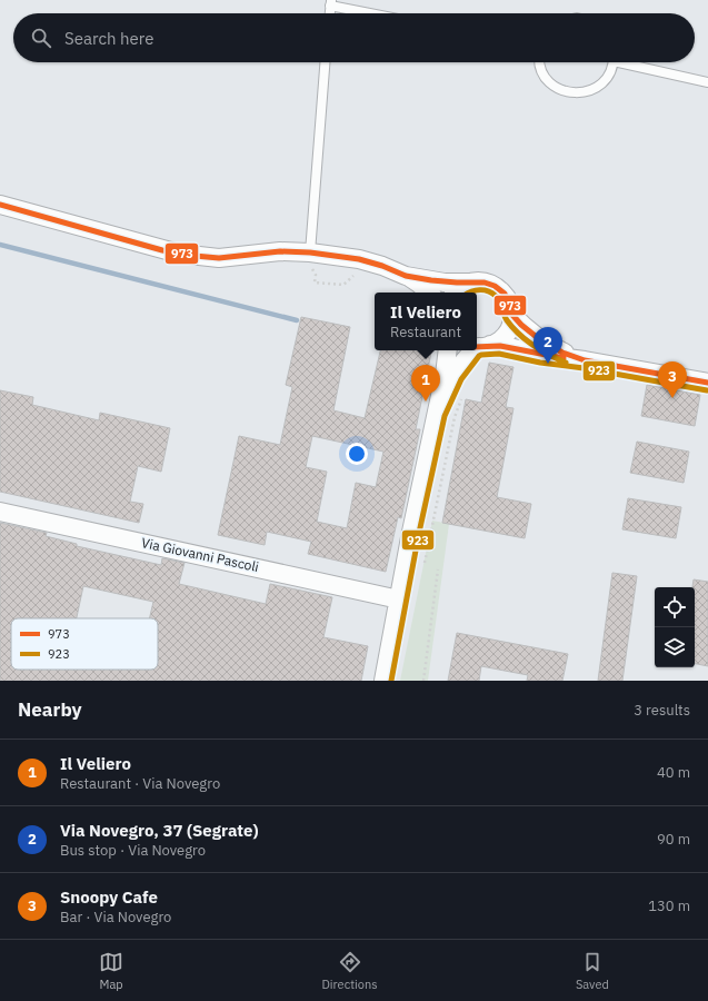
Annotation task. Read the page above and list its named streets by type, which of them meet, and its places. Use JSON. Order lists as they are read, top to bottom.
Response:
{
  "streets": {
    "street": ["Via Giovanni Pascoli"]
  },
  "lines": ["transit line 973", "transit line 923"],
  "legend": ["973", "923"],
  "page": {
    "search": "Search here",
    "popup": ["Il Veliero", "Restaurant"],
    "pins": ["2", "3", "1"],
    "heading": ["Nearby", "3 results"],
    "list": [
      {
        "mark": "1",
        "name": "Il Veliero",
        "note": "Restaurant · Via Novegro",
        "value": "40 m"
      },
      {
        "mark": "2",
        "name": "Via Novegro, 37 (Segrate)",
        "note": "Bus stop · Via Novegro",
        "value": "90 m"
      },
      {
        "mark": "3",
        "name": "Snoopy Cafe",
        "note": "Bar · Via Novegro",
        "value": "130 m"
      }
    ],
    "nav": ["Map", "Directions", "Saved"]
  }
}
